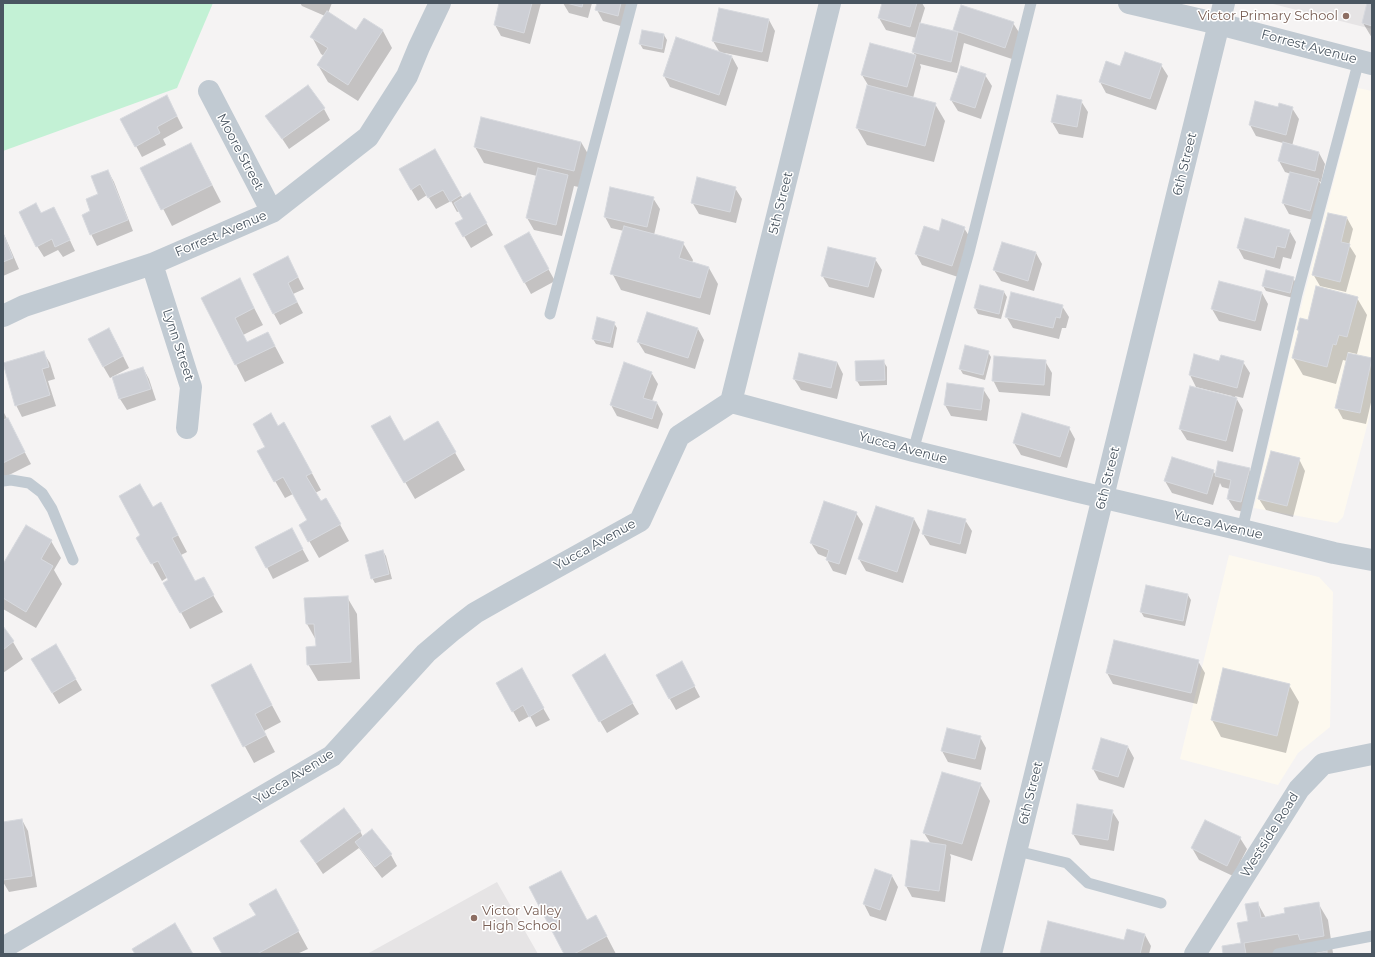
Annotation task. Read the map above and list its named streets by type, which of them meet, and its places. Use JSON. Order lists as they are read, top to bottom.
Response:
{
  "streets": {
    "street": [
      "Forrest Avenue",
      "Moore Street",
      "6th Street",
      "5th Street",
      "Lynn Street",
      "Yucca Avenue",
      "Westside Road"
    ]
  },
  "crossings": [
    ["Forrest Avenue", "Moore Street"],
    ["Forrest Avenue", "6th Street"],
    ["Forrest Avenue", "Lynn Street"],
    ["6th Street", "Yucca Avenue"],
    ["5th Street", "Yucca Avenue"]
  ],
  "places": ["Victor Primary School", "Victor Valley High School"]
}
